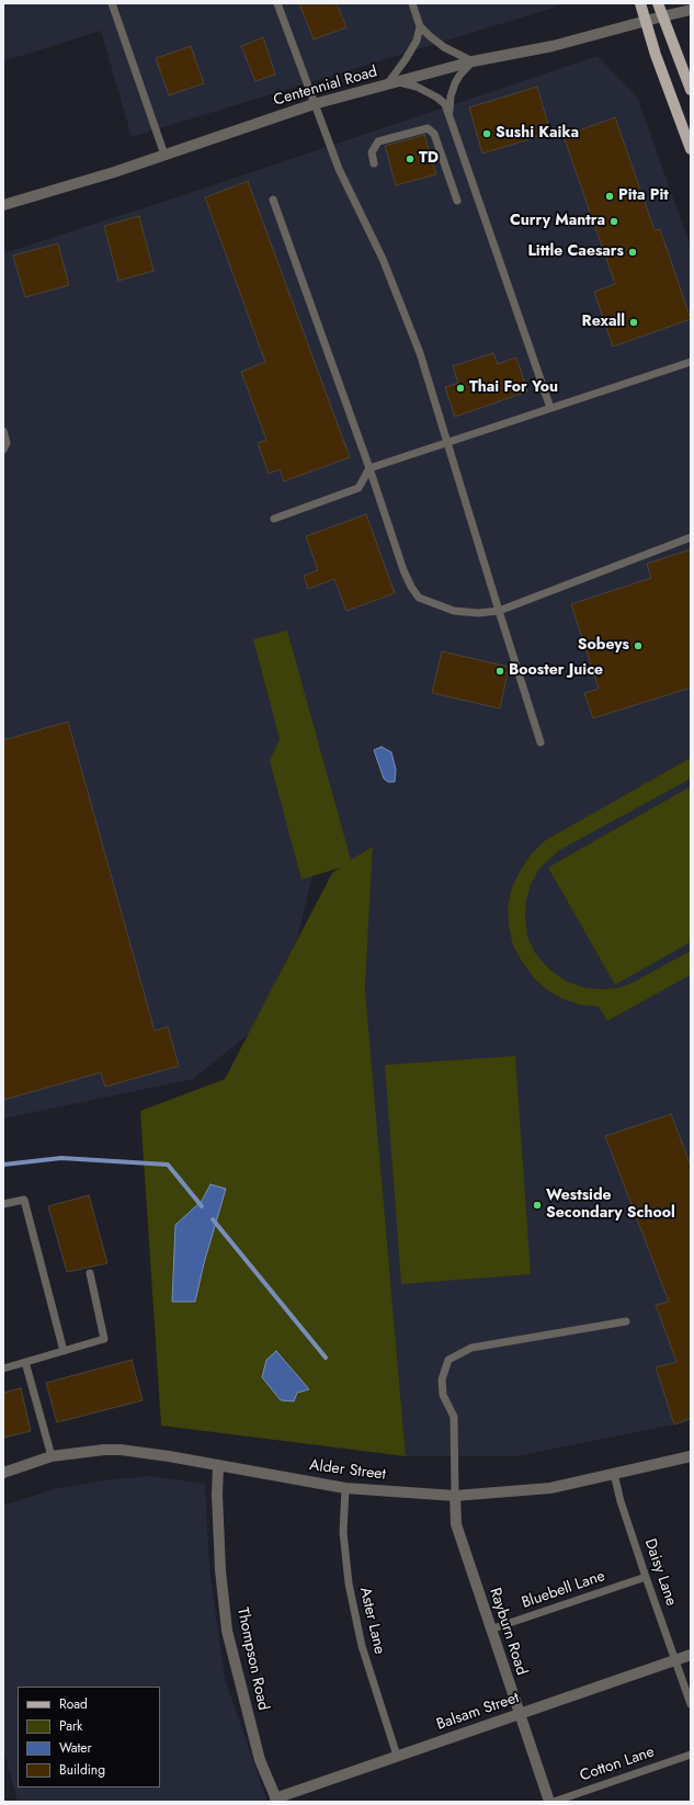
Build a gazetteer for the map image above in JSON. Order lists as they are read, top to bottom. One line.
{"streets":{"street":["Centennial Road","Alder Street","Rayburn Road","Thompson Road","Balsam Street"],"lane":["Daisy Lane","Bluebell Lane","Aster Lane","Cotton Lane"]},"crossings":[["Alder Street","Daisy Lane"],["Alder Street","Aster Lane"],["Alder Street","Rayburn Road"],["Alder Street","Thompson Road"],["Daisy Lane","Bluebell Lane"],["Daisy Lane","Balsam Street"],["Bluebell Lane","Rayburn Road"],["Aster Lane","Balsam Street"],["Rayburn Road","Balsam Street"],["Thompson Road","Balsam Street"]],"places":["Sushi Kaika","TD","Pita Pit","Curry Mantra","Little Caesars","Rexall","Thai For You","Sobeys","Booster Juice","Westside Secondary School"],"legend":["Road","Park","Water","Building"]}
